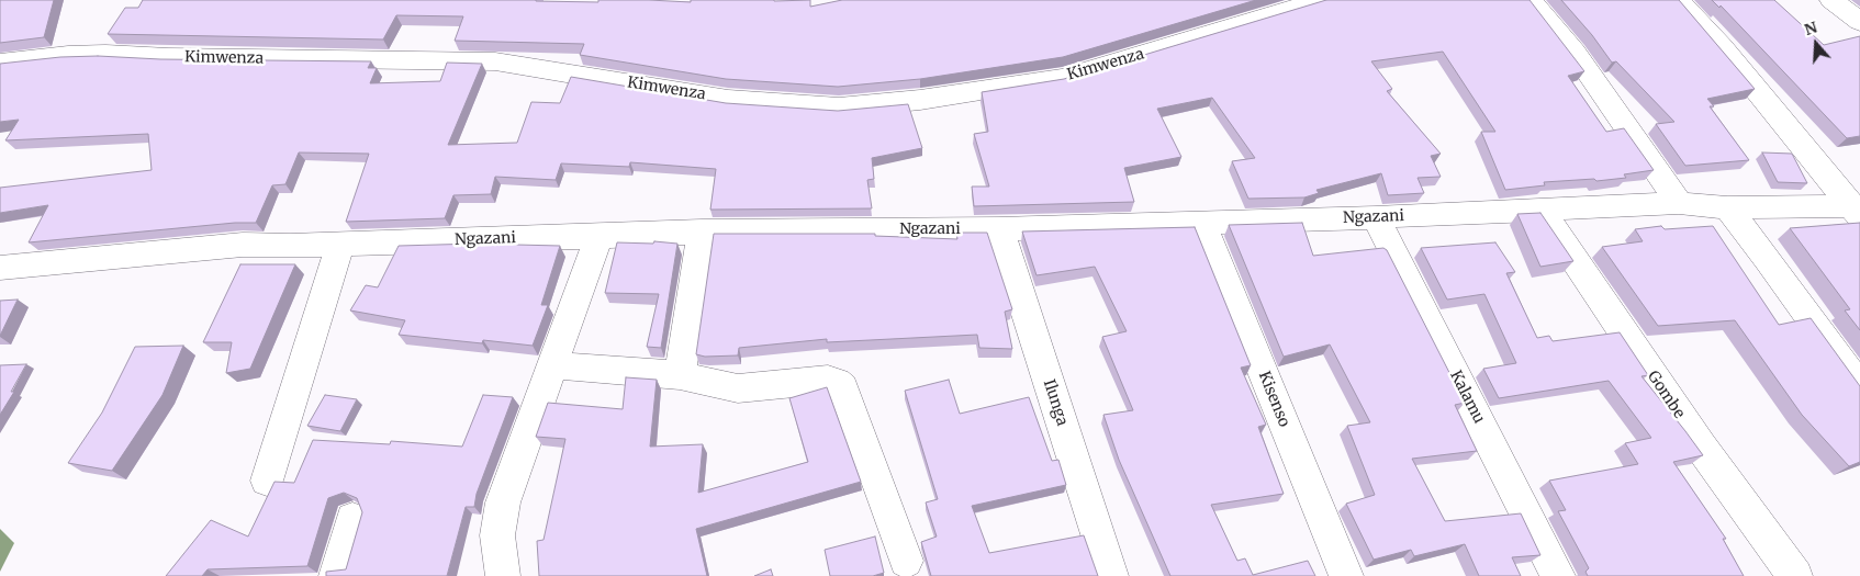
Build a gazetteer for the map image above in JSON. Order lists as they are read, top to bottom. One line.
{"streets":{"street":["Kimwenza","Ngazani","Gombe","Kalamu","Kisenso","Ilunga"]},"crossings":[["Ngazani","Gombe"],["Ngazani","Kalamu"],["Ngazani","Kisenso"],["Ngazani","Ilunga"]],"north":"top"}
